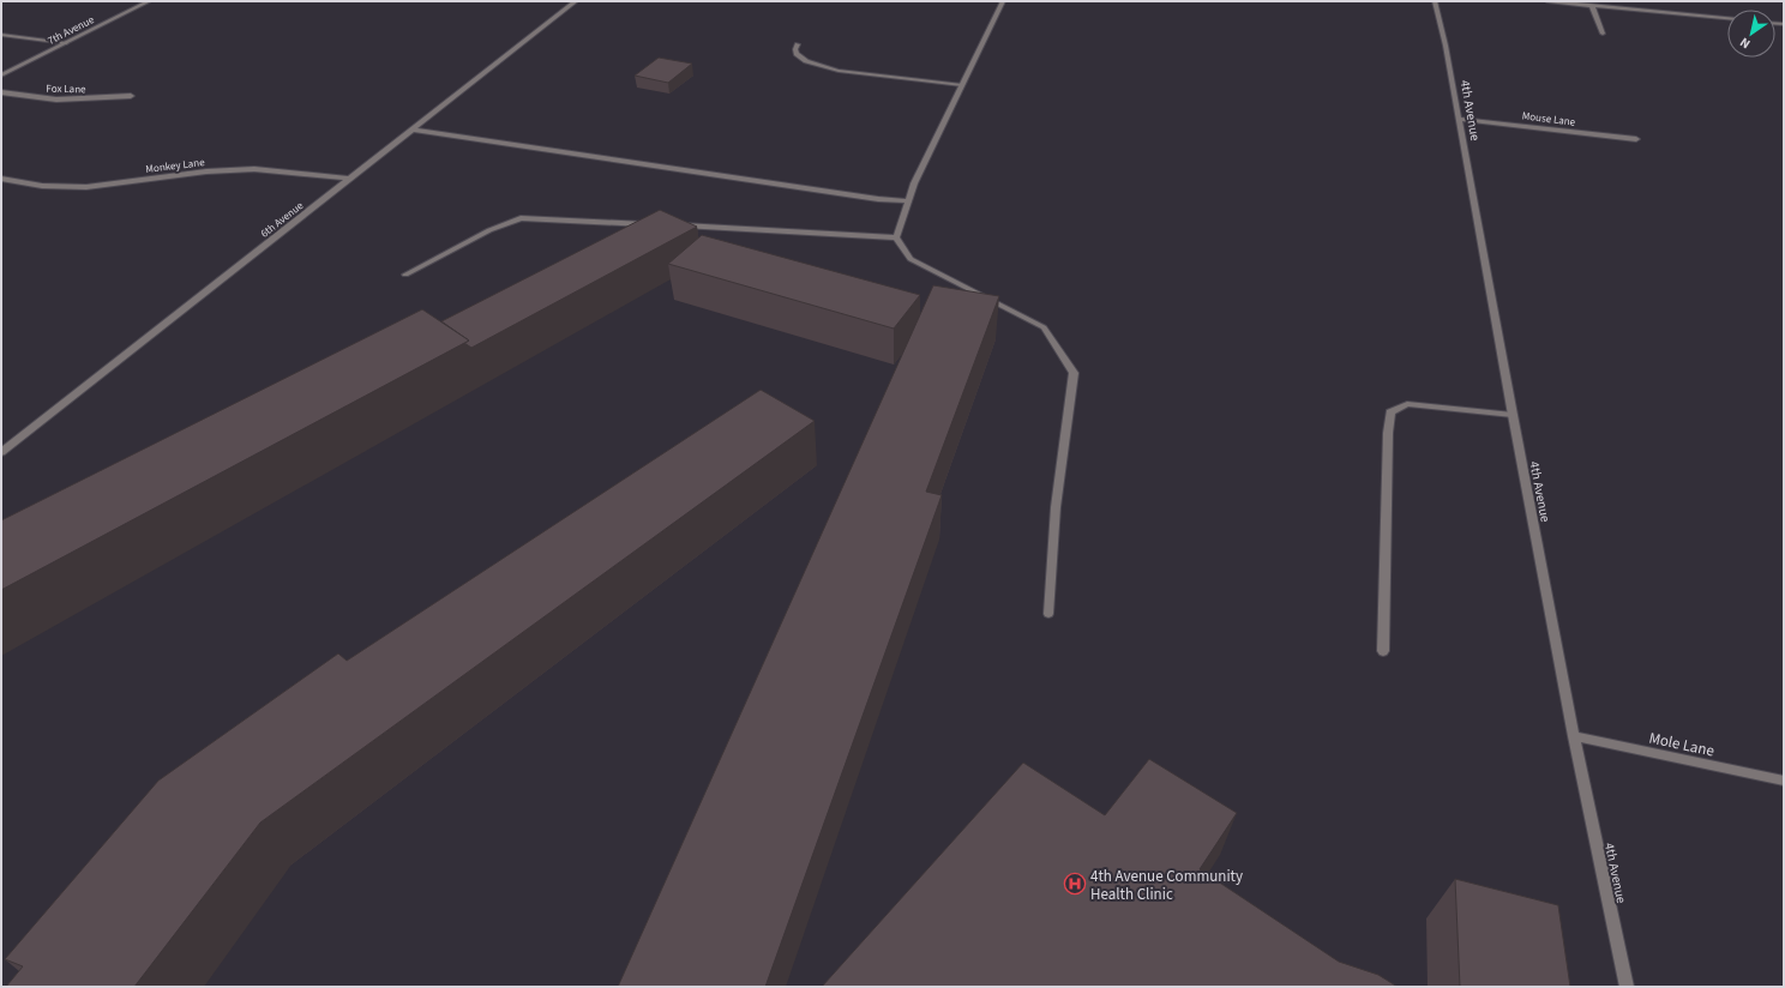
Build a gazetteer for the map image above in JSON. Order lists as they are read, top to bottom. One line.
{"streets":{"street":["7th Avenue","Fox Lane","4th Avenue","Mouse Lane","Monkey Lane","6th Avenue","Mole Lane"]},"crossings":[["4th Avenue","Mouse Lane"],["4th Avenue","Mole Lane"],["Monkey Lane","6th Avenue"]],"places":{"hospital":["4th Avenue Community Health Clinic"]},"north":"bottom left"}
